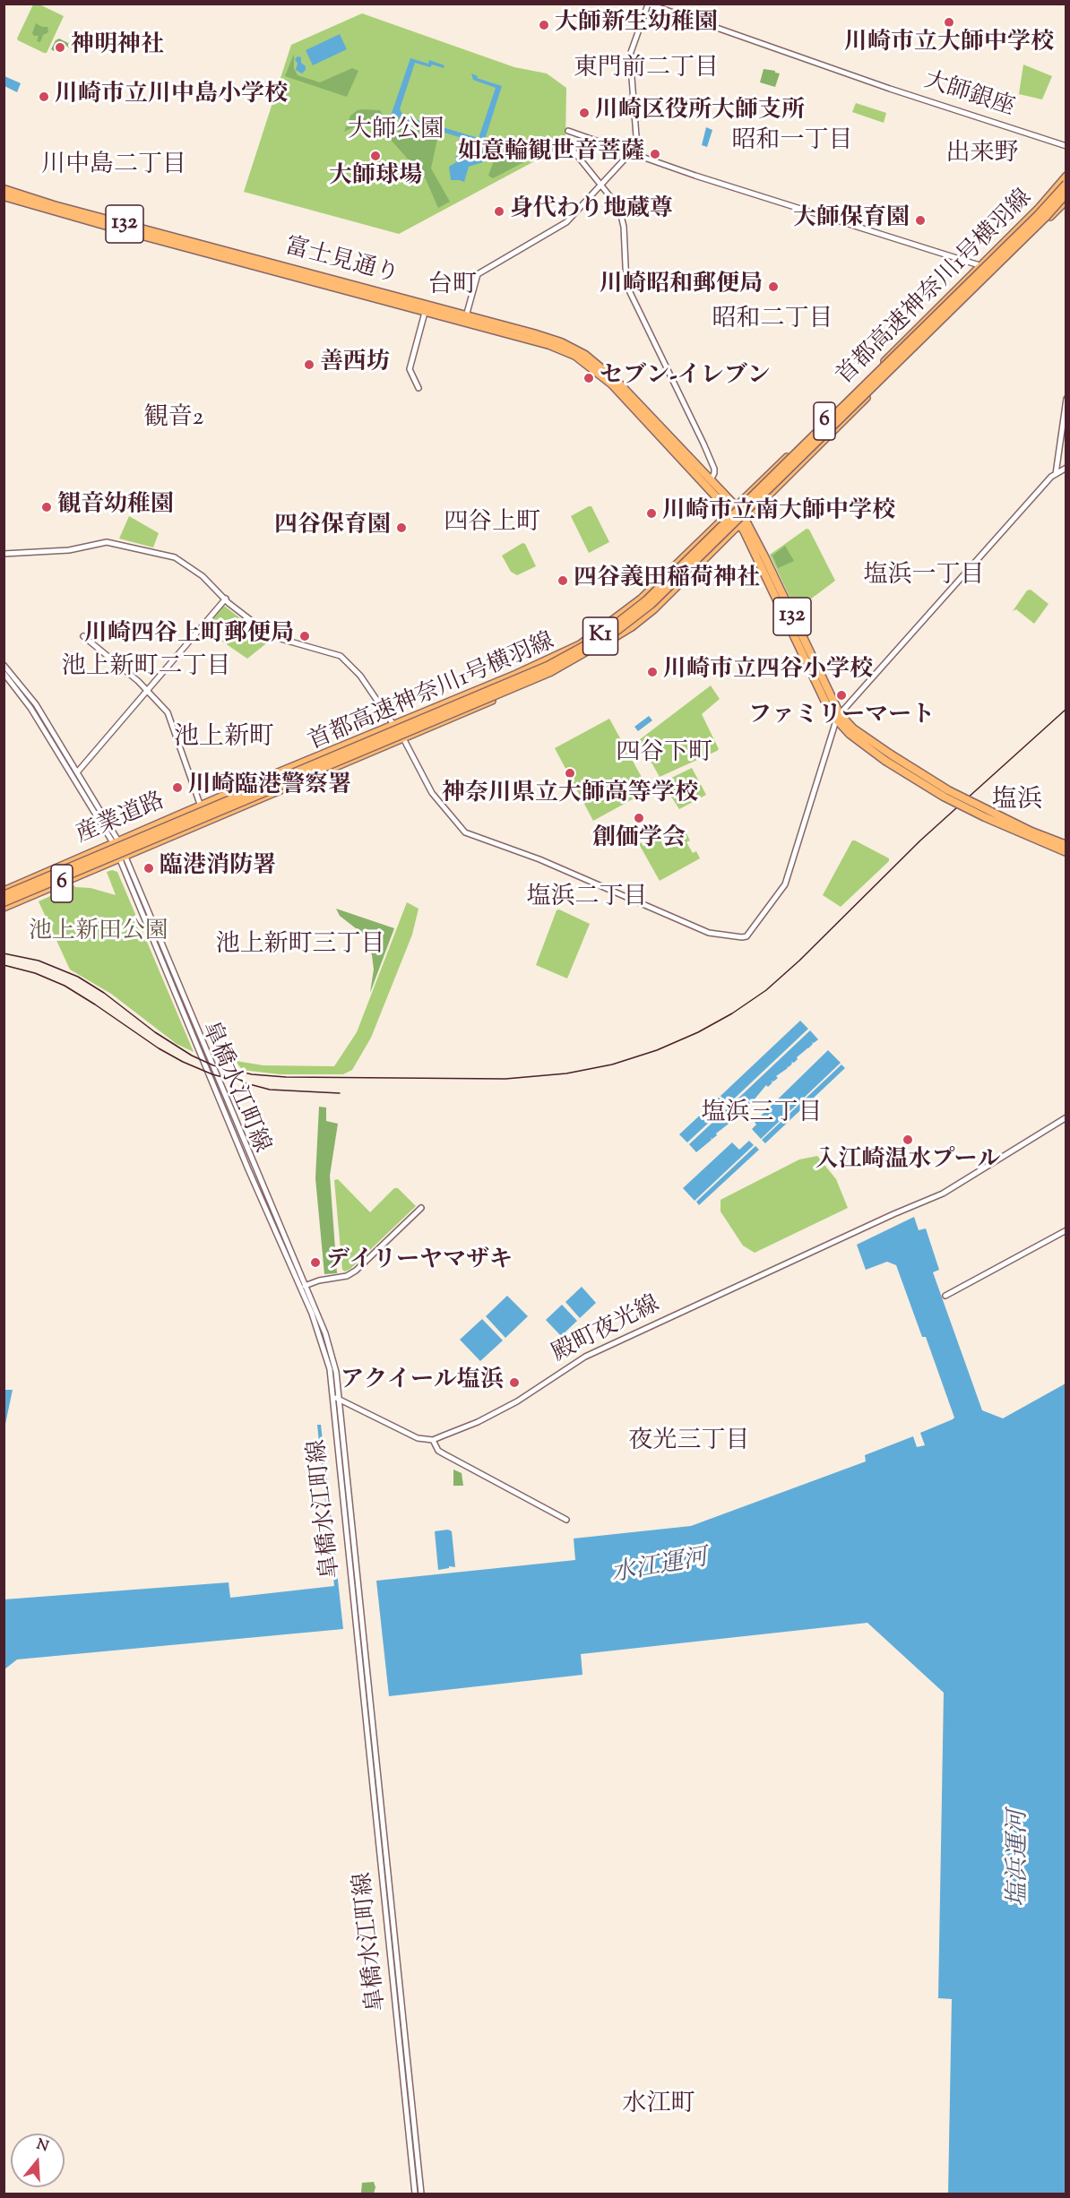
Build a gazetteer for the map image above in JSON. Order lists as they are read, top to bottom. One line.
{"streets":{"highway":["132","富士見通り","首都高速神奈川1号横羽線","K1"],"main road":["6","産業道路"],"street":["大師銀座","皐橋水江町線","殿町夜光線"]},"crossings":[["132","富士見通り"],["132","産業道路"],["富士見通り","産業道路"],["産業道路","皐橋水江町線"]],"districts":["東門前二丁目","大師公園","昭和一丁目","出来野","川中島二丁目","台町","昭和二丁目","観音2","四谷上町","塩浜一丁目","池上新町二丁目","池上新町","四谷下町","塩浜","塩浜二丁目","池上新町三丁目","塩浜三丁目","夜光三丁目","水江町"],"water":["水江運河","塩浜運河"],"parks":["池上新田公園"],"places":["川崎市立大師中学校","大師新生幼稚園","神明神社","川崎市立川中島小学校","川崎区役所大師支所","如意輪観世音菩薩","大師球場","身代わり地蔵尊","大師保育園","川崎昭和郵便局","善西坊","セブン-イレブン","観音幼稚園","川崎市立南大師中学校","四谷保育園","四谷義田稲荷神社","川崎四谷上町郵便局","川崎市立四谷小学校","ファミリーマート","神奈川県立大師高等学校","川崎臨港警察署","創価学会","臨港消防署","入江崎温水プール","デイリーヤマザキ","アクイール塩浜"],"north":"top"}
